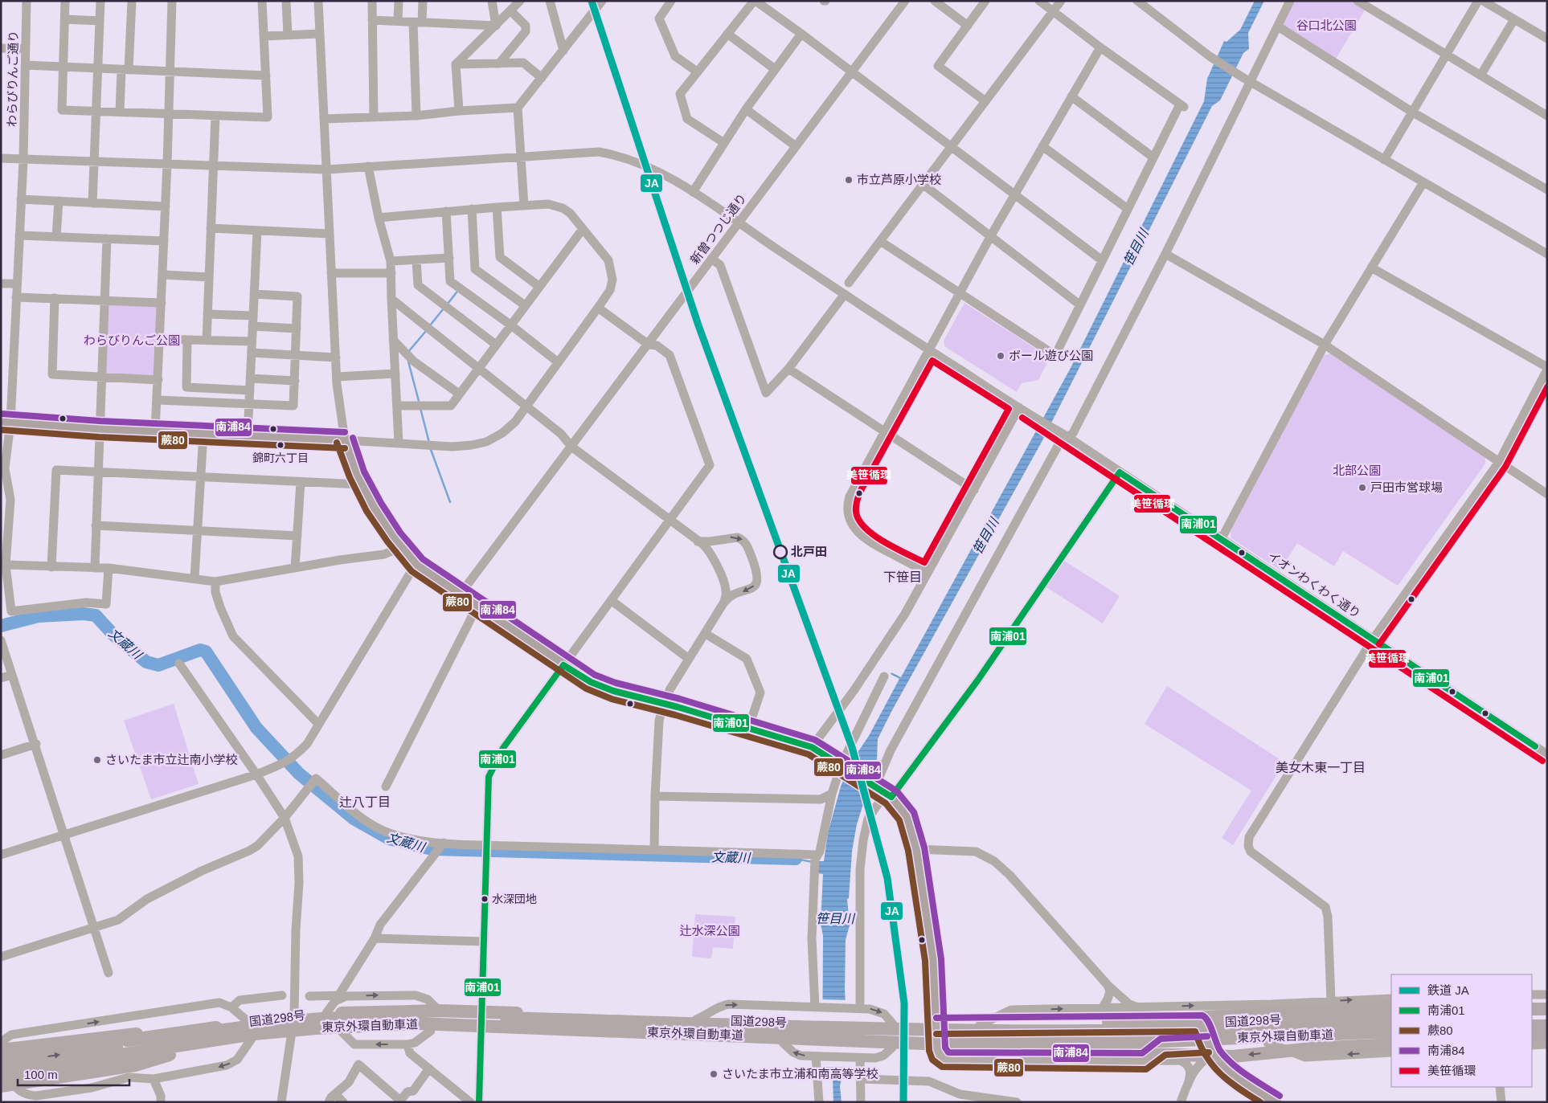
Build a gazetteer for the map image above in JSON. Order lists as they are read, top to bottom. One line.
{"streets":{"highway":["国道298号","東京外環自動車道"],"street":["わらびりんご通り","新曽つつじ通り","イオンわくわく通り"]},"crossings":[["わらびりんご通り","イオンわくわく通り"],["新曽つつじ通り","イオンわくわく通り"]],"districts":["下笹目","美女木東一丁目","辻八丁目"],"water":["笹目川","文蔵川"],"parks":["谷口北公園","わらびりんご公園","北部公園","辻水深公園"],"places":["市立芦原小学校","ボール遊び公園","錦町六丁目","戸田市営球場","北戸田","さいたま市立辻南小学校","水深団地","さいたま市立浦和南高等学校"],"lines":["rail line JA","transit line 美笹循環","transit line 南浦84","transit line 蕨80","transit line 南浦01"],"legend":["鉄道 JA","南浦01","蕨80","南浦84","美笹循環"],"scale_bar":"100 m"}
